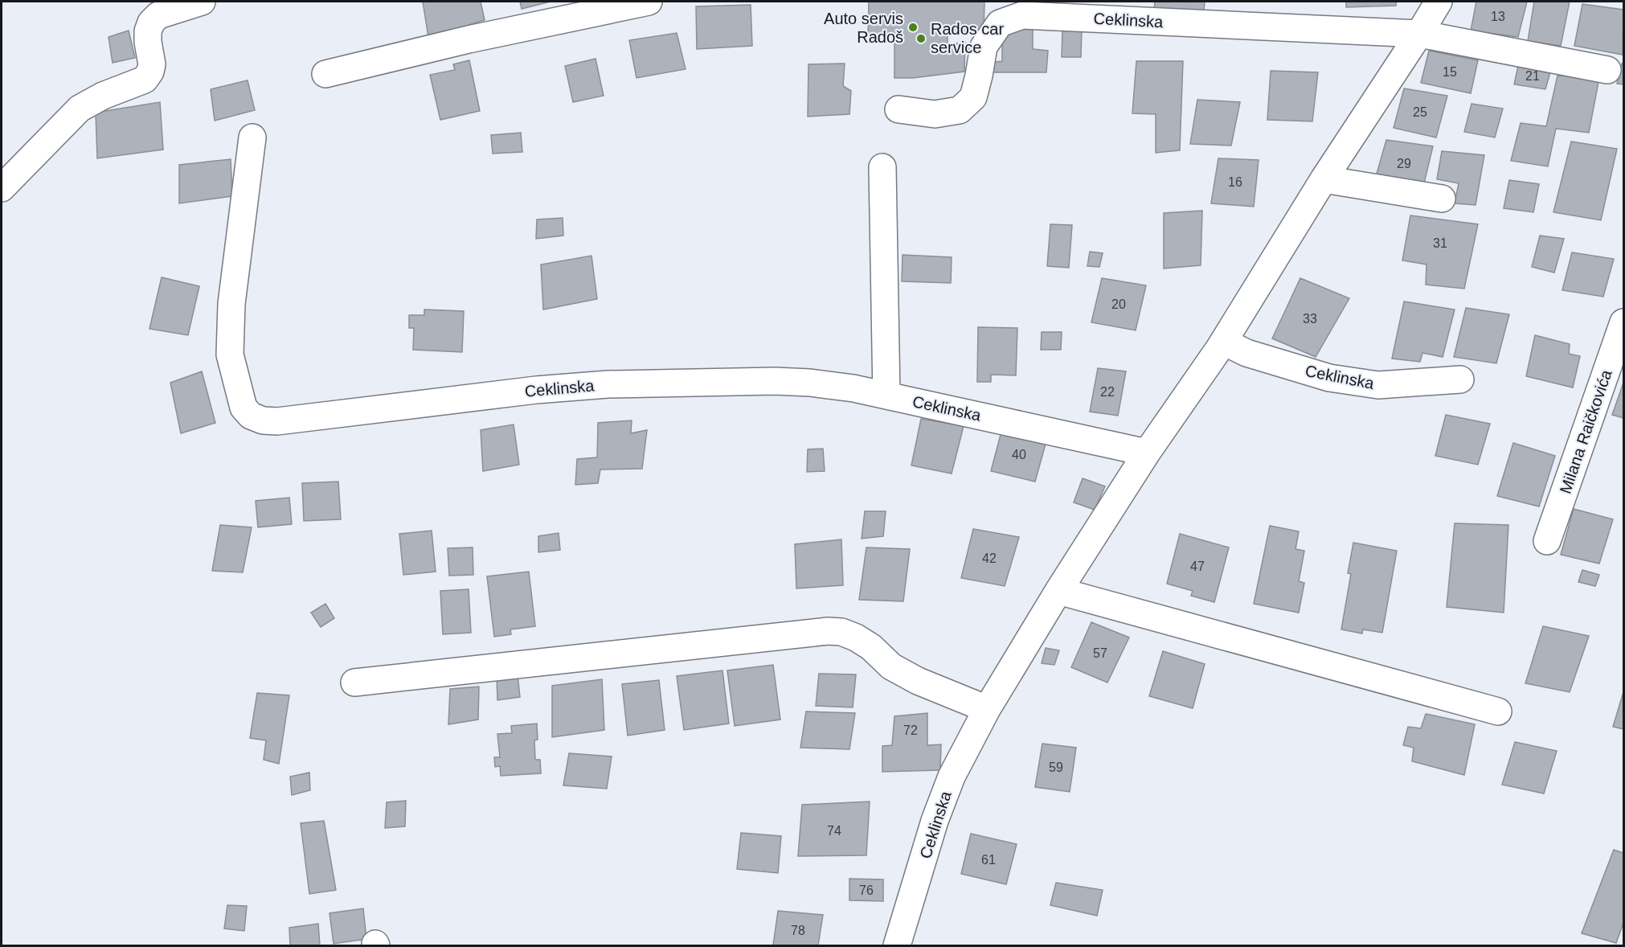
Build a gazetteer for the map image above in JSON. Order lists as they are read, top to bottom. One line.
{"streets":{"street":["Ceklinska","Milana Raičkovića"]},"places":["Auto servis Radoš","Rados car service"],"house_numbers":["13","15","21","25","29","16","31","20","33","22","40","42","47","57","72","59","74","61","76","78"]}
